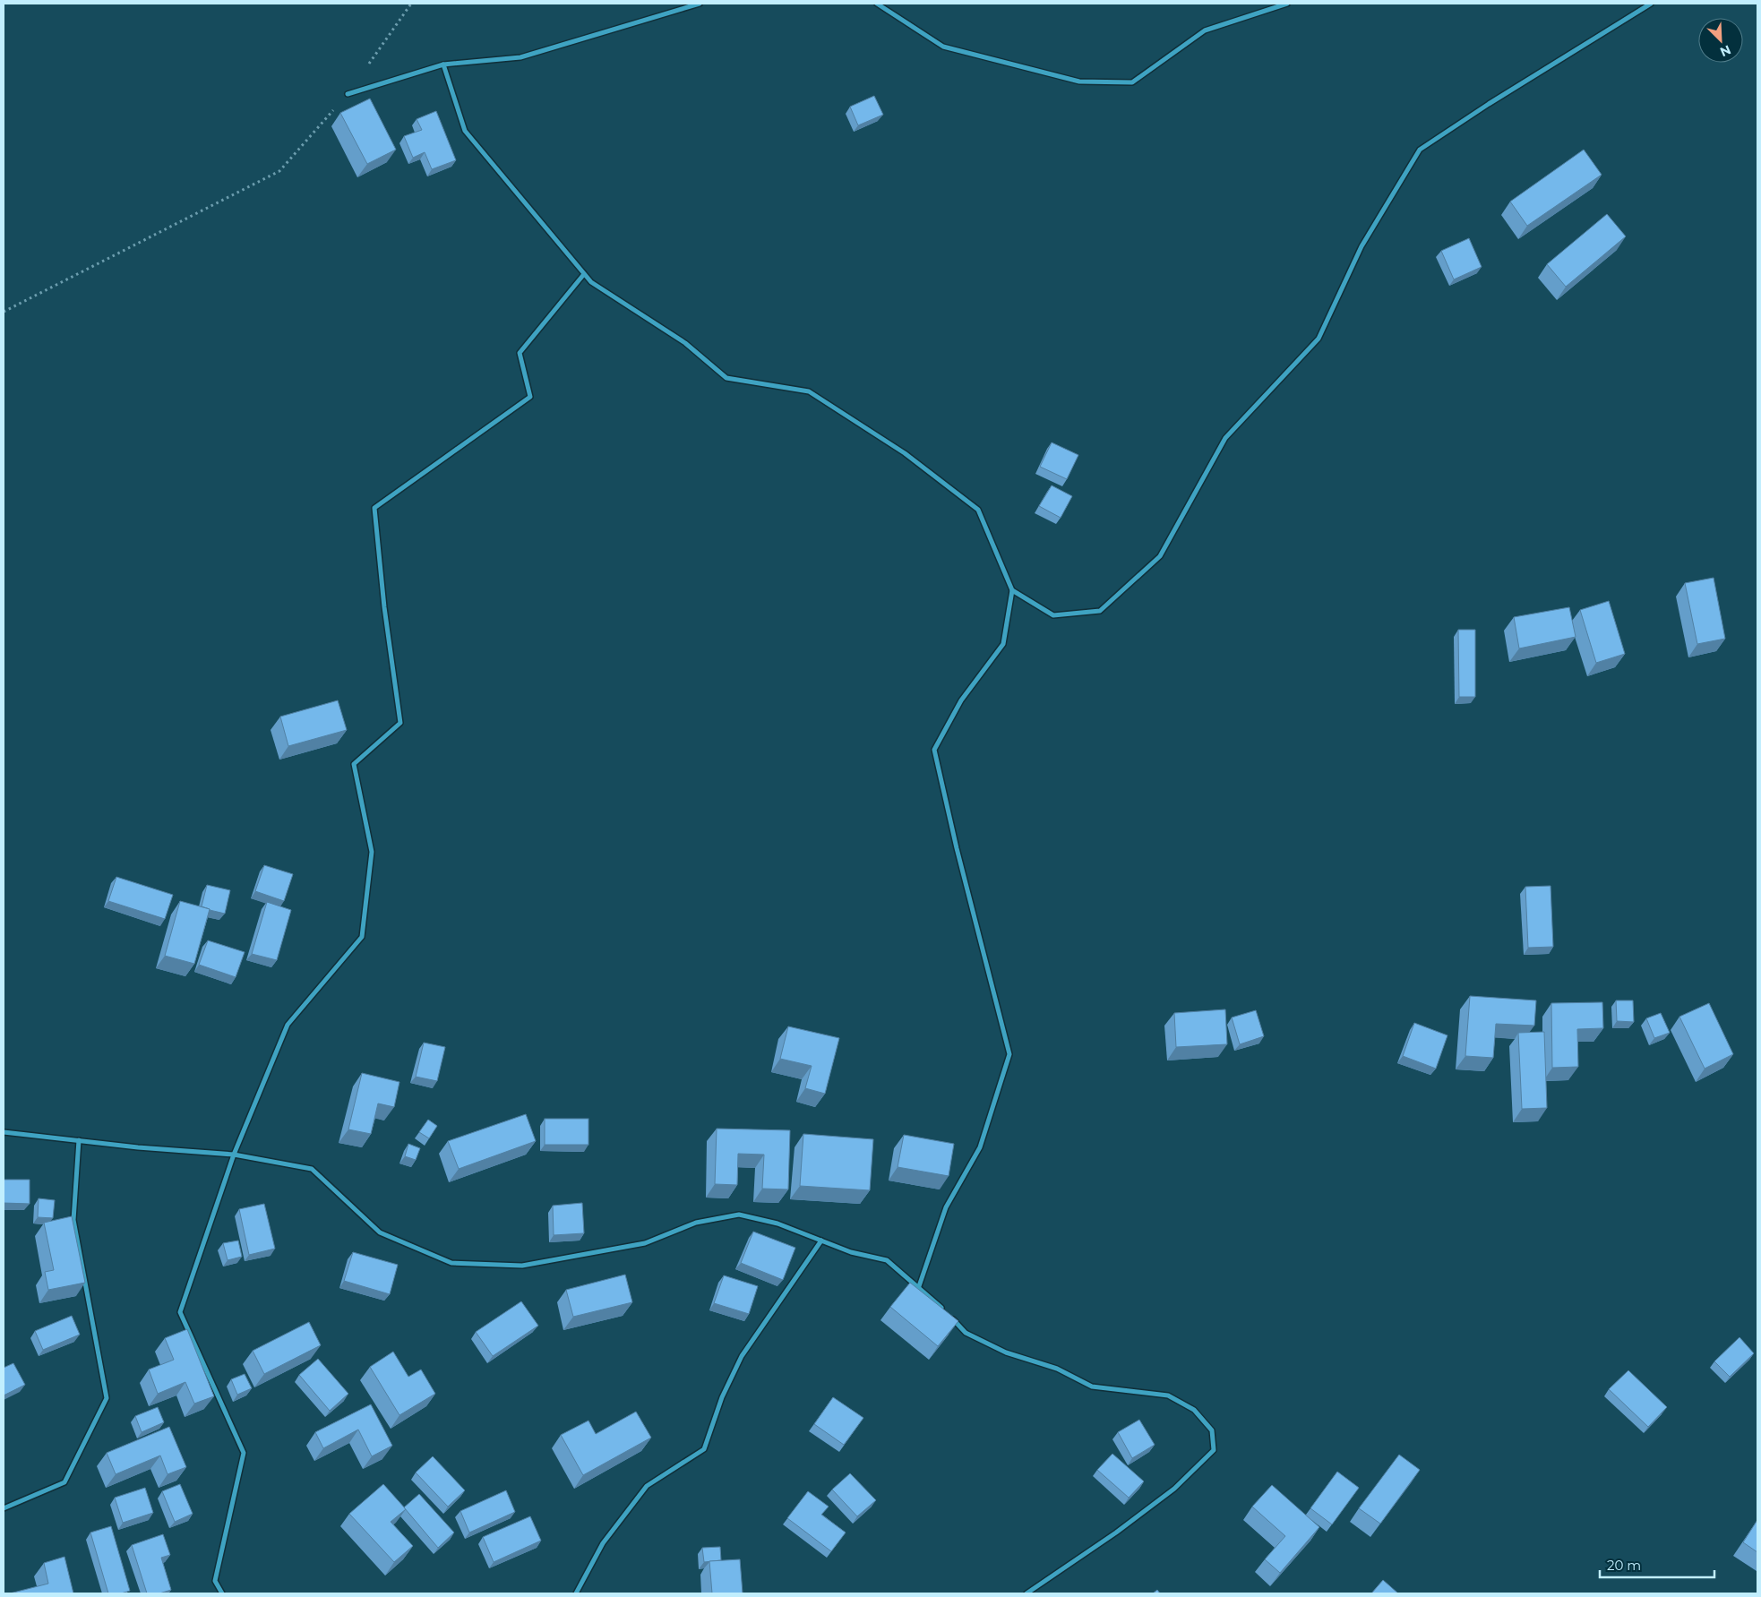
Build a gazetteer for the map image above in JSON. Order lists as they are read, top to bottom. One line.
{"scale_bar":"20 m","north":"bottom right"}
